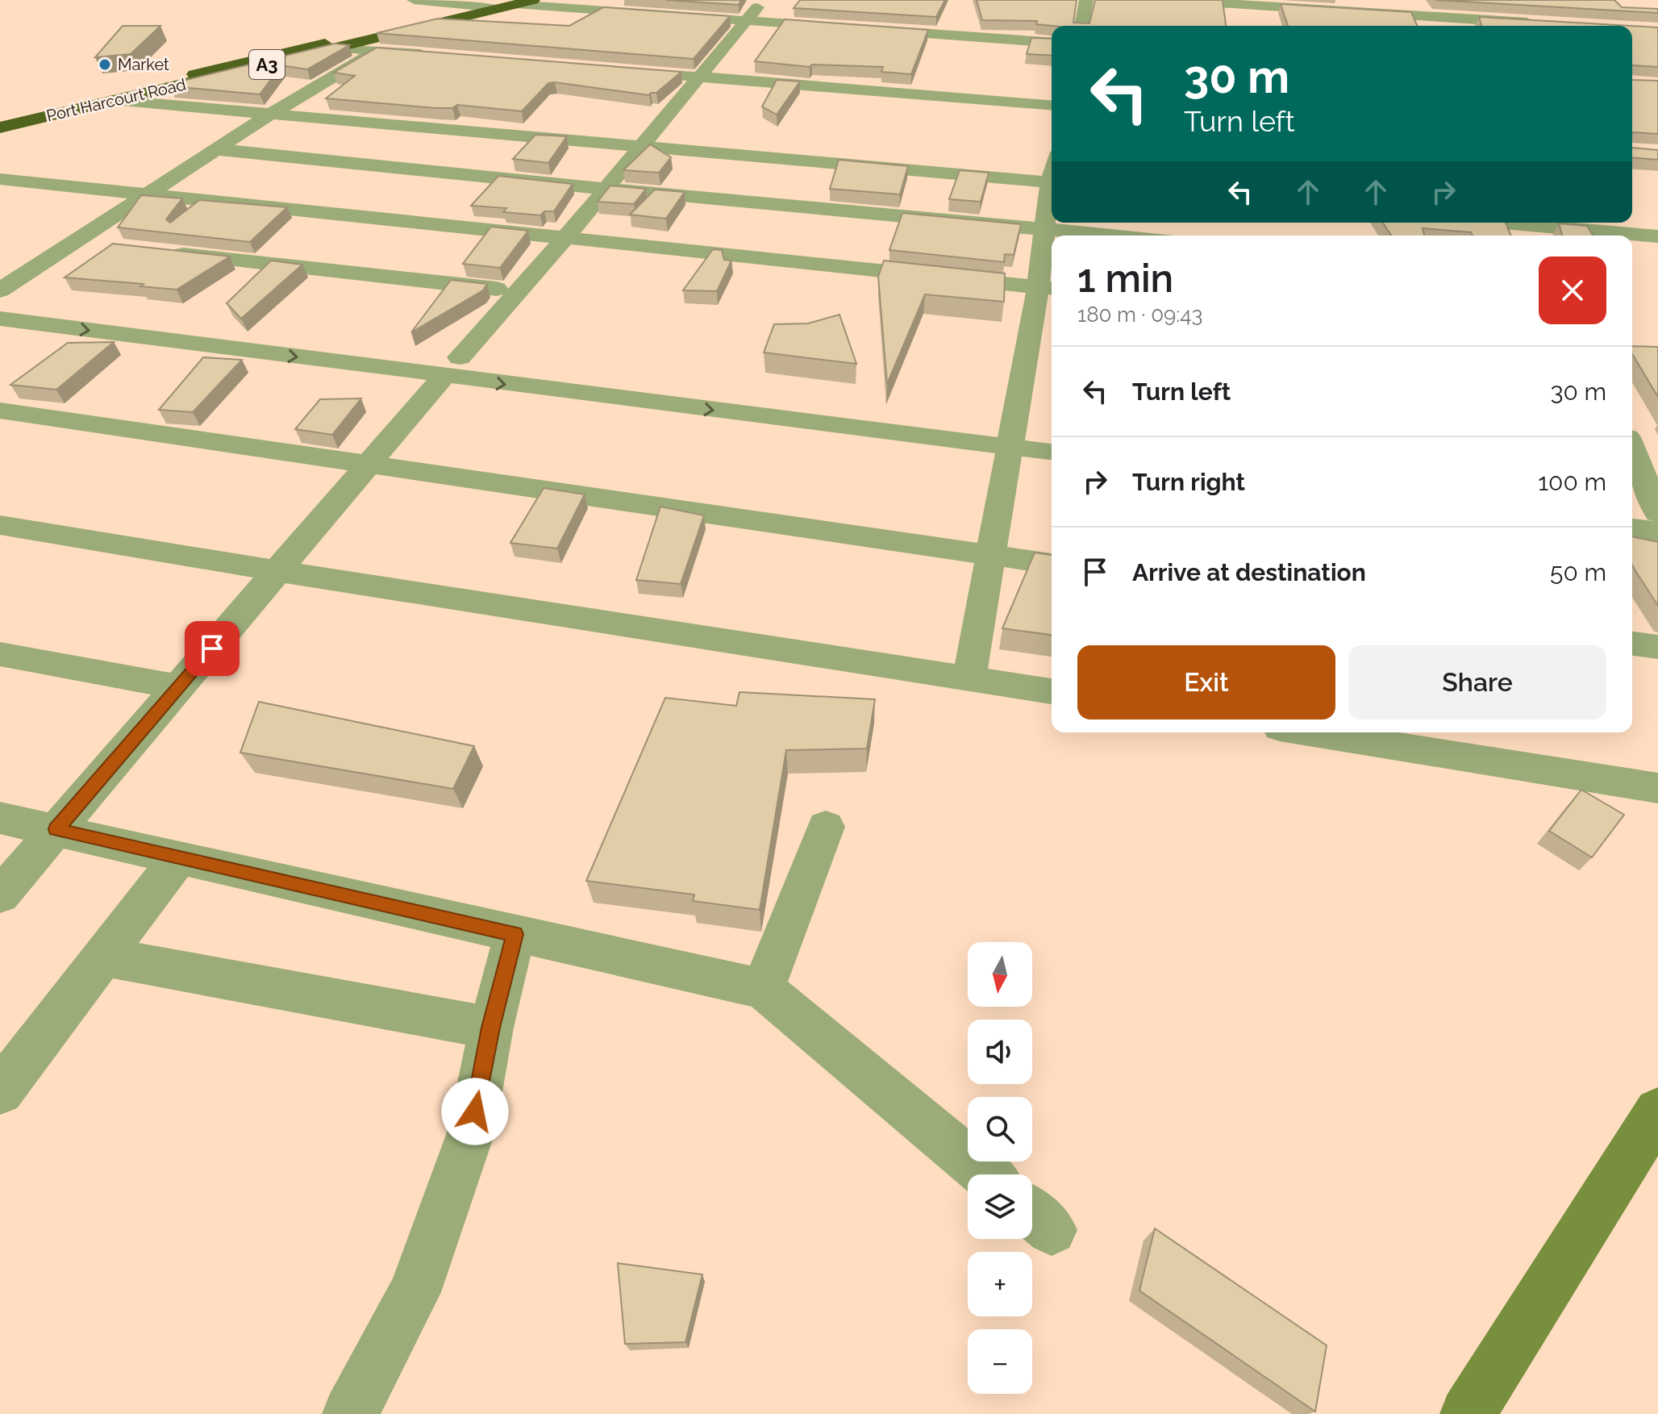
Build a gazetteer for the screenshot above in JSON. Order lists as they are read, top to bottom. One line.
{"streets":{"highway":["A3","Port Harcourt Road"]},"places":["Market"],"north":"bottom","page":{"turn":["30 m","Turn left"],"heading":["1 min","180 m · 09:43"],"list":[{"name":"Turn left","value":"30 m"},{"name":"Turn right","value":"100 m"},{"name":"Arrive at destination","value":"50 m"}],"buttons":["Exit","Share"],"map_buttons":["+","−"]}}
